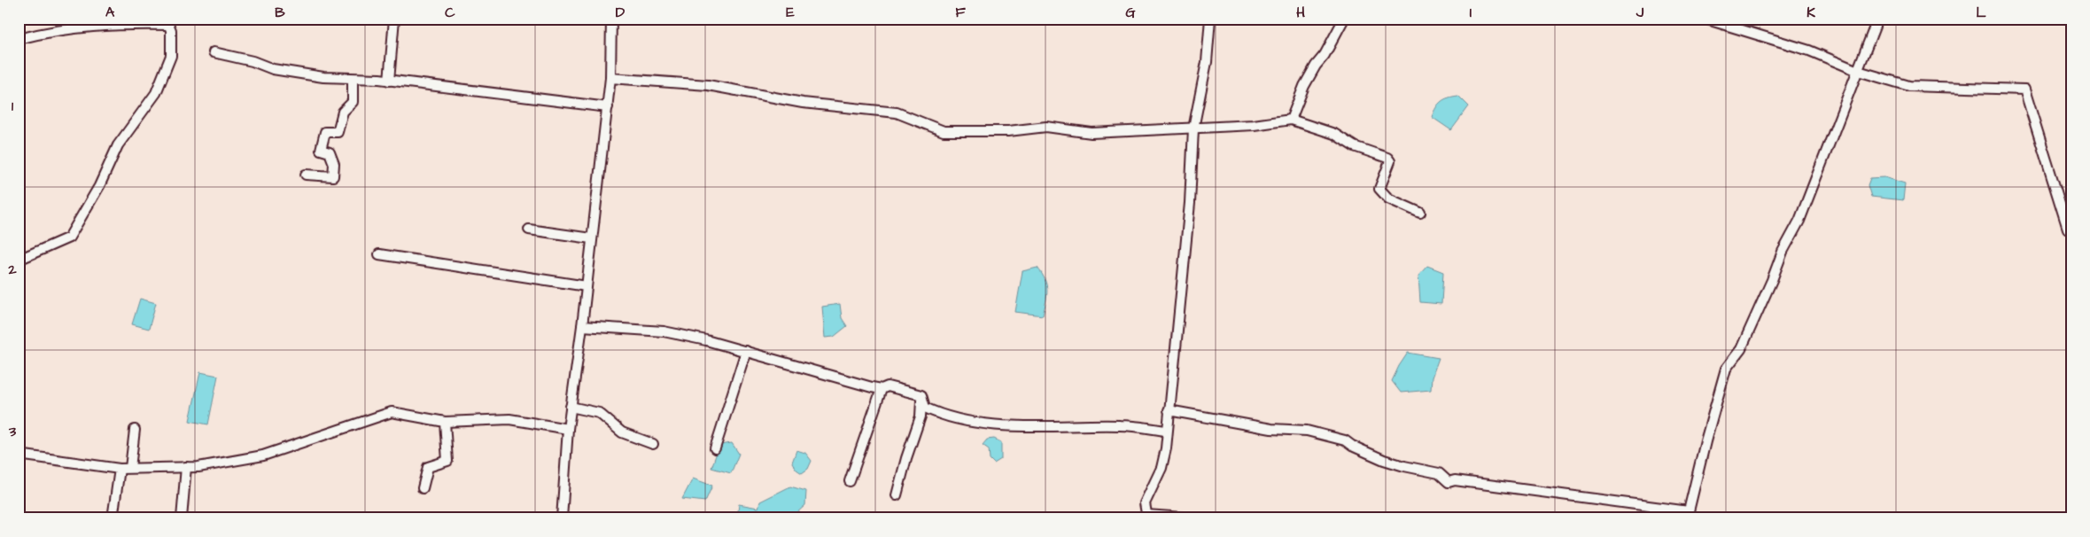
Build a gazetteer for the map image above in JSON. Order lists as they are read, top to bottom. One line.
{"grid":{"columns":["A","B","C","D","E","F","G","H","I","J","K","L"],"rows":["1","2","3"]}}
